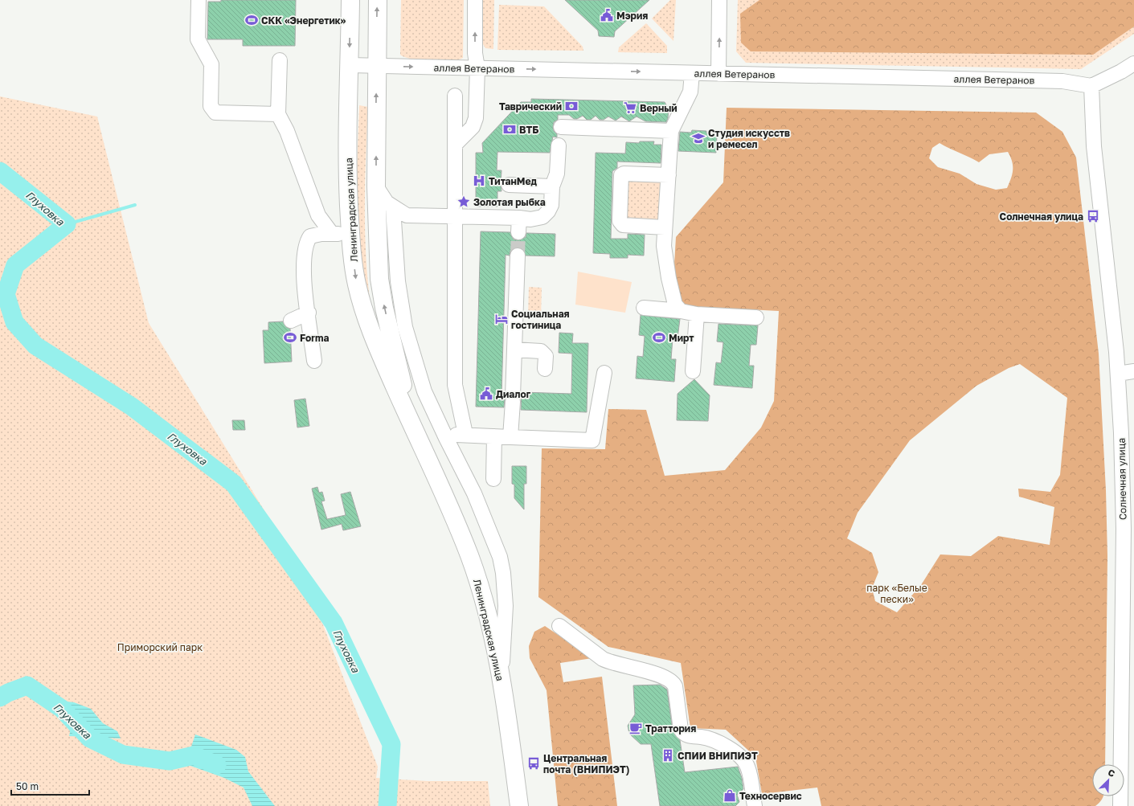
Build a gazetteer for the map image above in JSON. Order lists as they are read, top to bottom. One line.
{"streets":{"main road":["Ленинградская улица"],"street":["аллея Ветеранов","Солнечная улица"]},"crossings":[["аллея Ветеранов","Ленинградская улица"],["аллея Ветеранов","Солнечная улица"]],"water":["Глуховка"],"parks":["парк «Белые пески»","Приморский парк"],"places":{"public building":["Мэрия","Диалог"],"sports":["СКК «Энергетик»","Forma","Мирт"],"bank":["Таврический","ВТБ"],"supermarket":["Верный"],"school or university":["Студия искусств и ремесел"],"hospital":["ТитанМед"],"place":["Золотая рыбка"],"bus stop":["Солнечная улица","Центральная почта (ВНИПИЭТ)"],"hotel":["Социальная гостиница"],"cafe":["Траттория"],"building":["СПИИ ВНИПИЭТ"],"shop":["Техносервис"]},"scale_bar":"50 m","north":"top right"}
